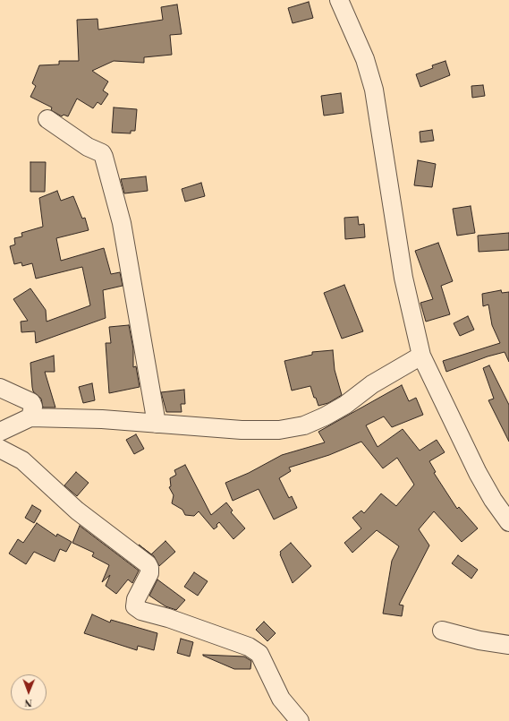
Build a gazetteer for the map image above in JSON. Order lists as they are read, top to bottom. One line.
{"north":"bottom"}
